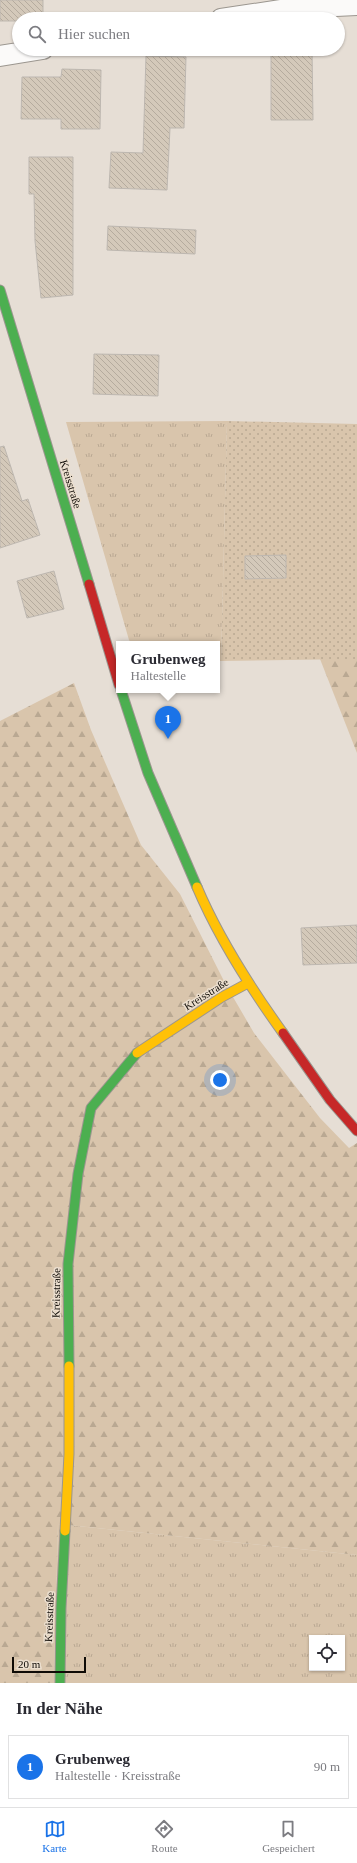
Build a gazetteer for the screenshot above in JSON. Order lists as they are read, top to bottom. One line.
{"streets":{"street":["Kreisstraße"]},"scale_bar":"20 m","page":{"search":"Hier suchen","popup":["Grubenweg","Haltestelle"],"pins":"1","scale":"20 m","heading":"In der Nähe","list":[{"mark":"1","name":"Grubenweg","note":"Haltestelle · Kreisstraße","value":"90 m"}],"nav":["Karte","Route","Gespeichert"]}}
